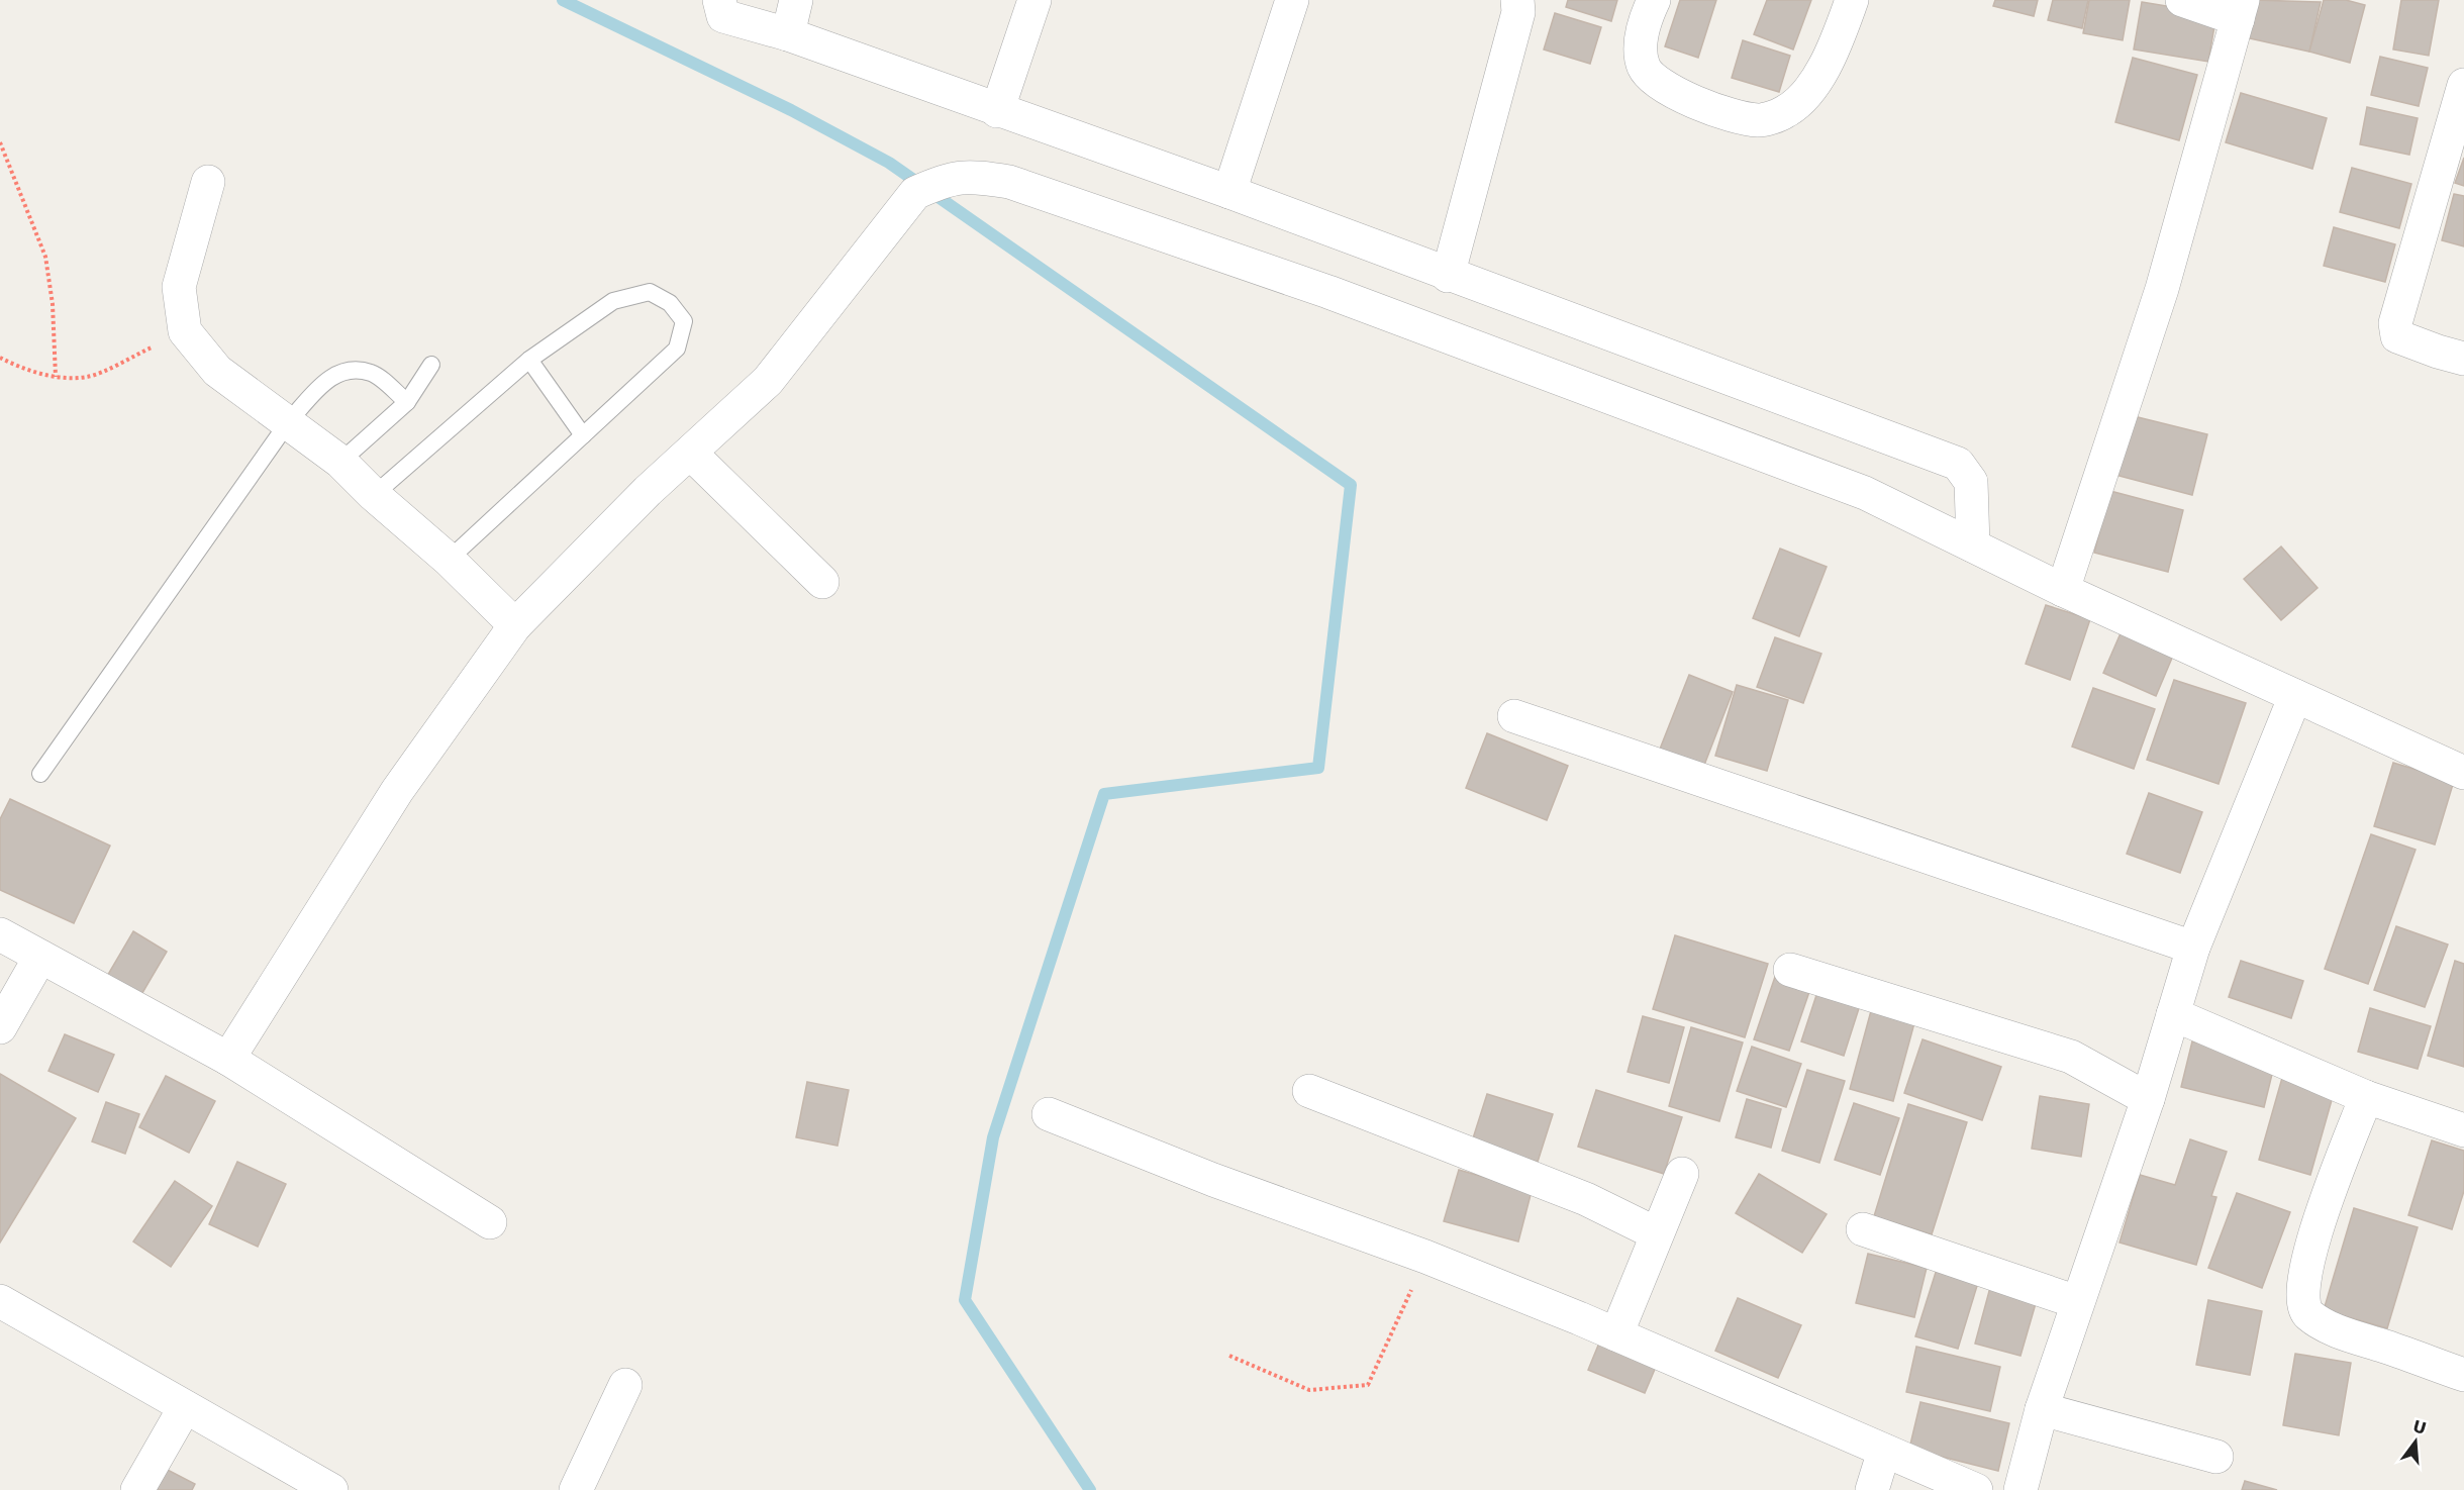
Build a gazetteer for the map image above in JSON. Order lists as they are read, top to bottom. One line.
{"north":"top"}
